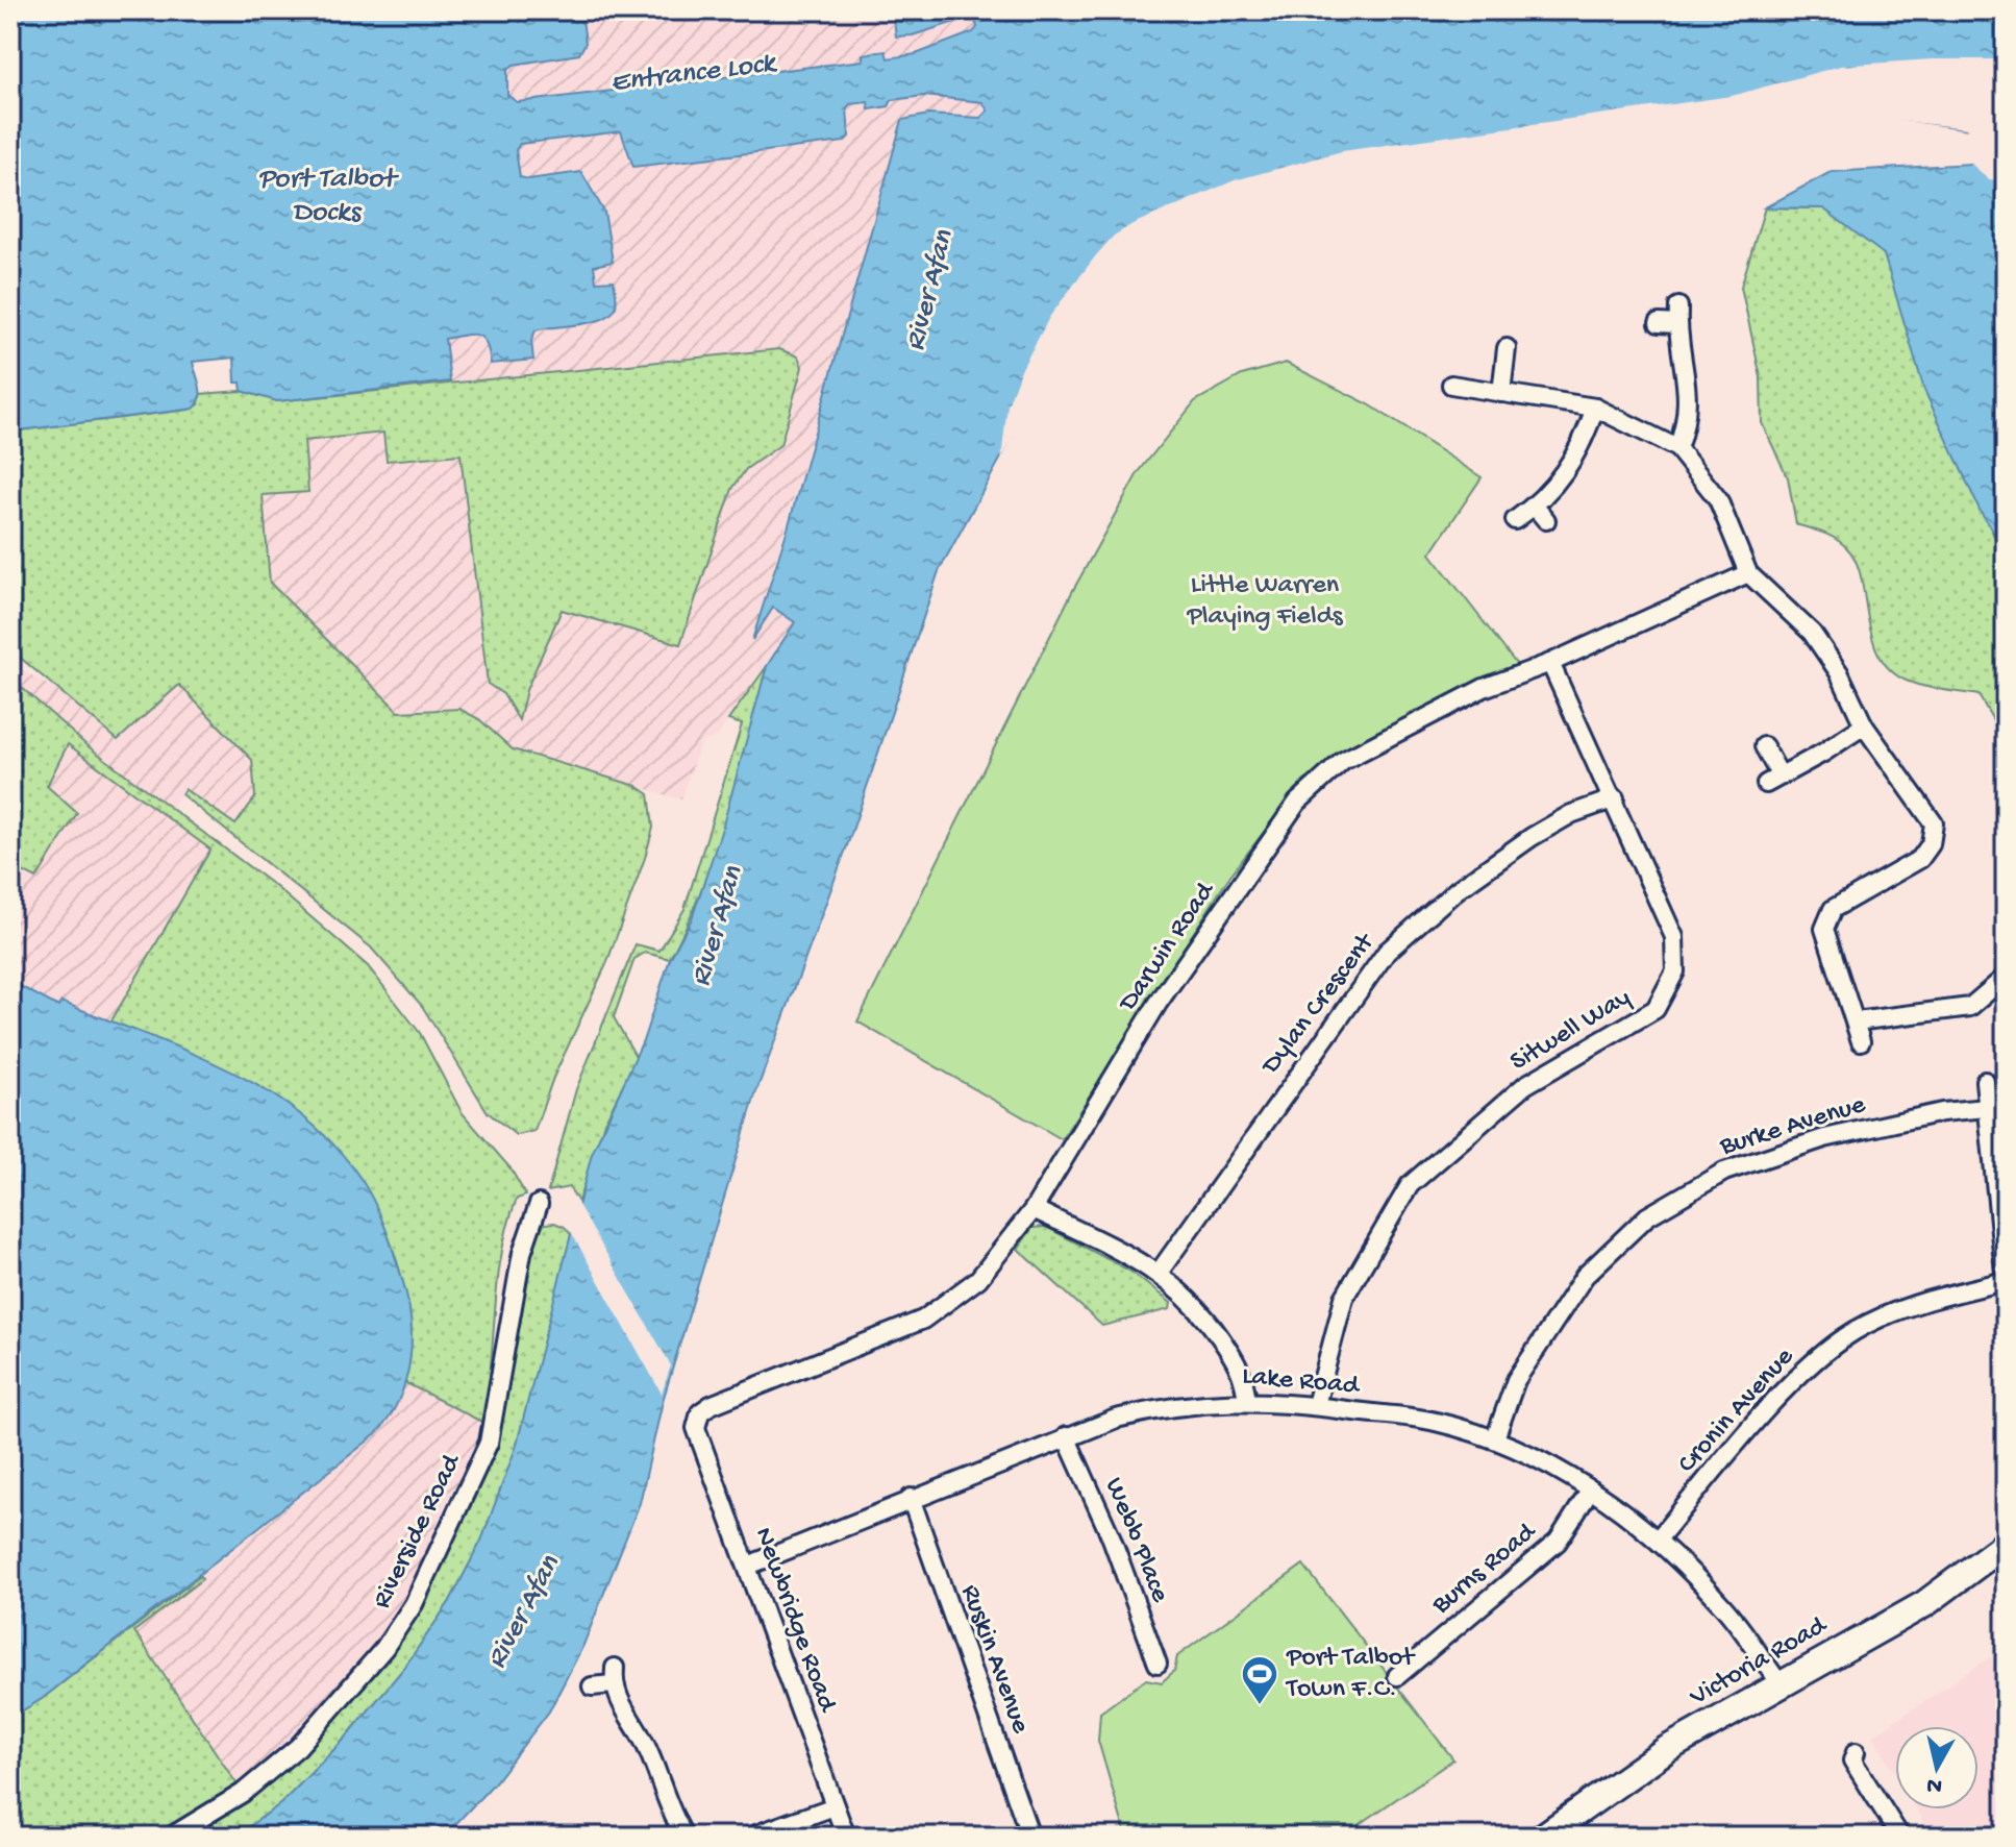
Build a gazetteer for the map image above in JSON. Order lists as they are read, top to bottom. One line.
{"streets":{"street":["Darwin Road","Dylan Crescent","Sitwell Way","Burke Avenue","Lake Road","Cronin Avenue","Riverside Road","Webb Place","Burns Road","Newbridge Road","Ruskin Avenue","Victoria Road"]},"crossings":[["Darwin Road","Sitwell Way"],["Darwin Road","Newbridge Road"],["Dylan Crescent","Sitwell Way"],["Sitwell Way","Lake Road"],["Burke Avenue","Lake Road"],["Lake Road","Cronin Avenue"],["Lake Road","Webb Place"],["Lake Road","Burns Road"],["Lake Road","Newbridge Road"],["Lake Road","Ruskin Avenue"],["Lake Road","Victoria Road"]],"water":["Entrance Lock","Port Talbot Docks","River Afan"],"parks":["Little Warren Playing Fields"],"places":{"sports":["Port Talbot Town F.C."]},"north":"bottom"}
